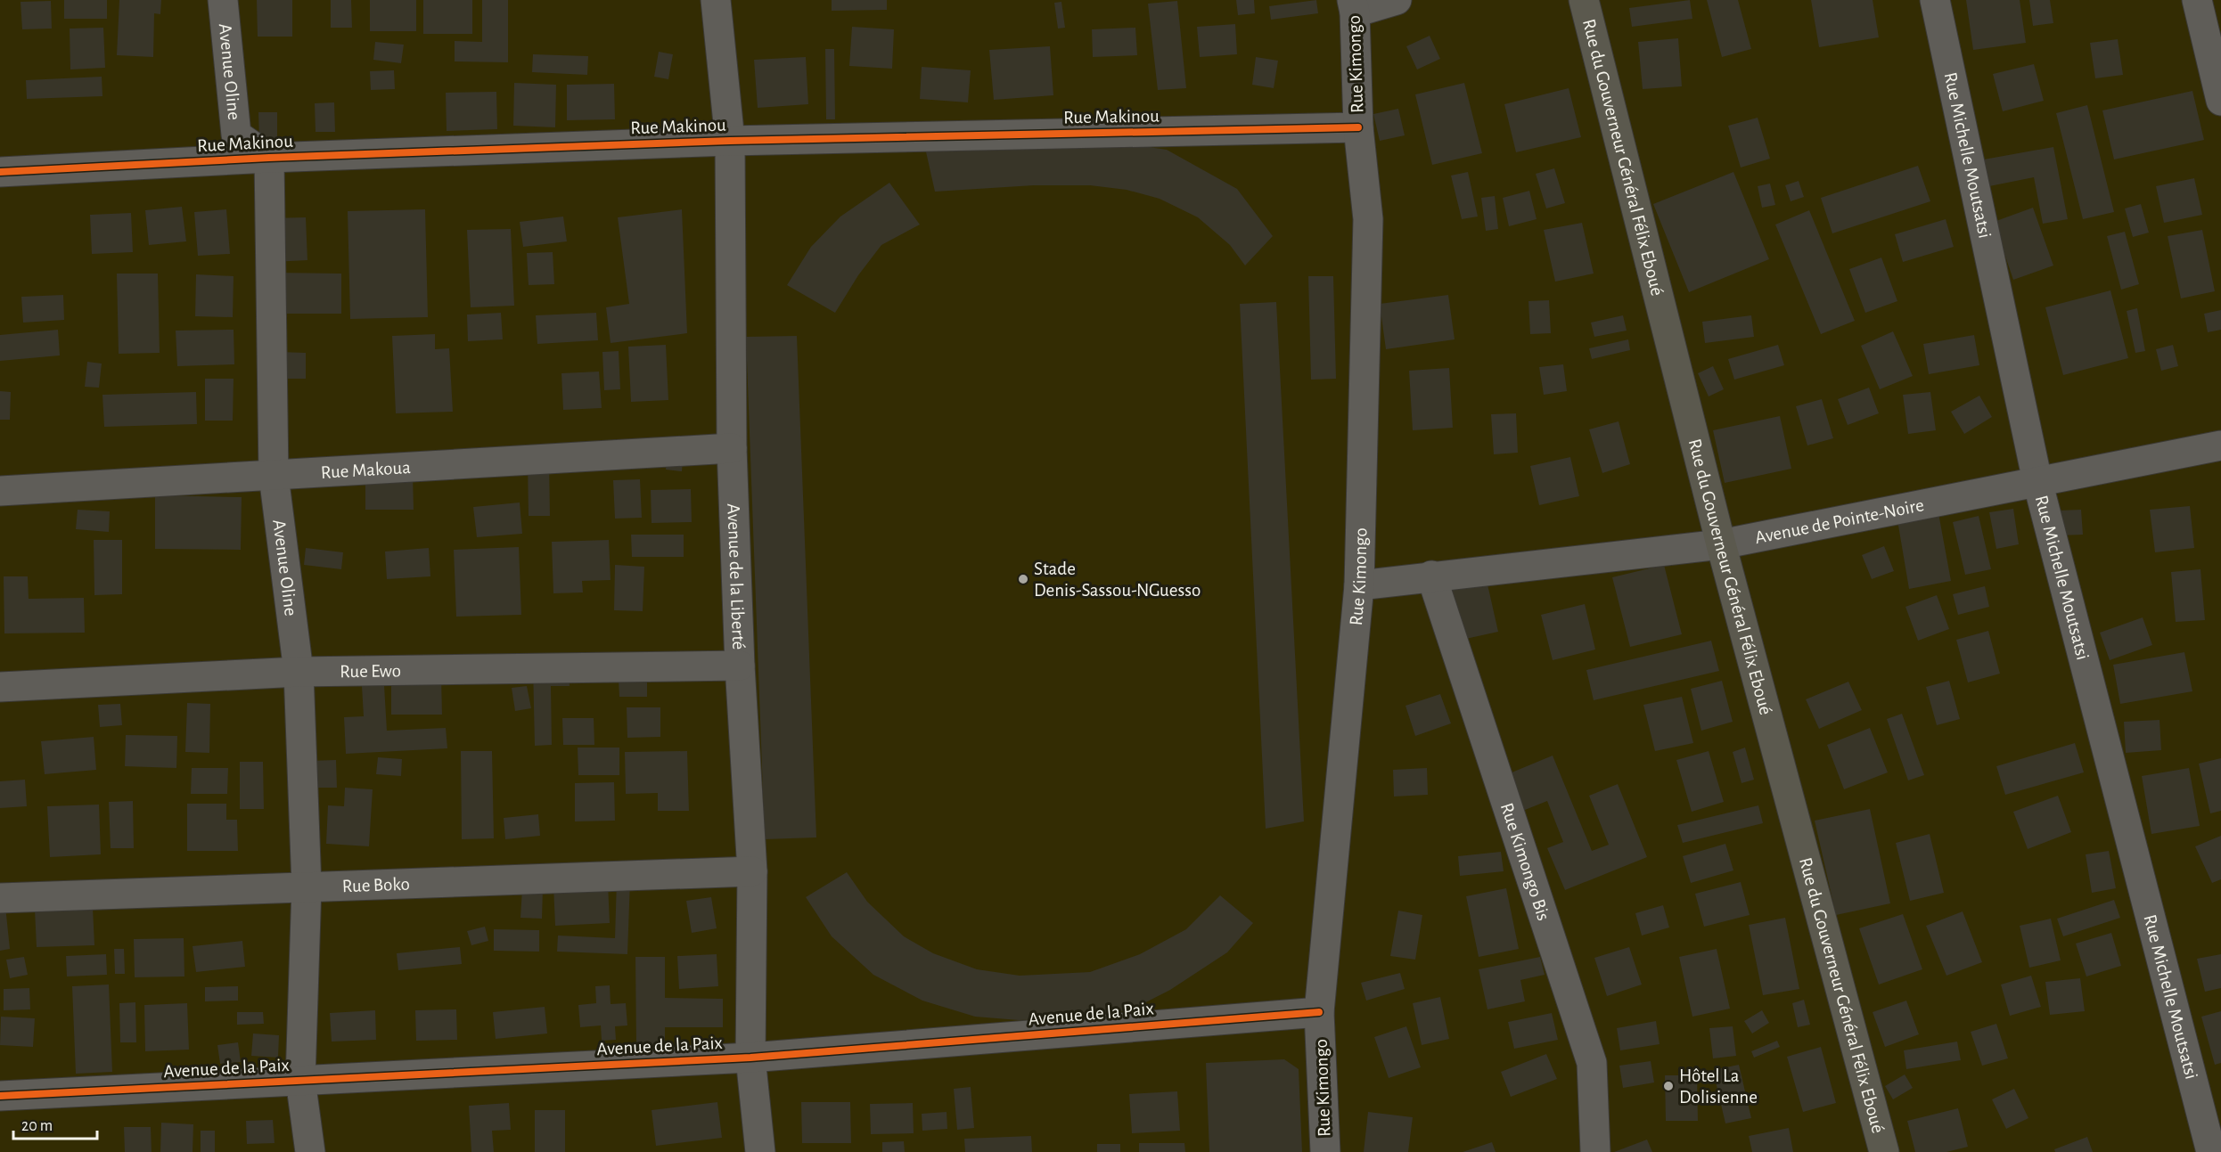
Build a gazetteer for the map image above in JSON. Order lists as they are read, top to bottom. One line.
{"streets":{"main road":["Rue du Gouverneur Général Félix Eboué"],"street":["Rue Kimongo","Avenue Oline","Rue Makinou","Rue Michelle Moutsatsi","Rue Makoua","Avenue de Pointe-Noire","Avenue de la Liberté","Rue Ewo","Rue Kimongo Bis","Rue Boko","Avenue de la Paix"]},"crossings":[["Rue Kimongo","Rue Makinou"],["Rue Kimongo","Avenue de Pointe-Noire"],["Rue Kimongo","Avenue de la Paix"],["Avenue Oline","Rue Makinou"],["Avenue Oline","Rue Makoua"],["Avenue Oline","Rue Ewo"],["Avenue Oline","Rue Boko"],["Avenue Oline","Avenue de la Paix"],["Rue Makinou","Avenue de la Liberté"],["Rue Michelle Moutsatsi","Avenue de Pointe-Noire"],["Rue du Gouverneur Général Félix Eboué","Avenue de Pointe-Noire"],["Rue Makoua","Avenue de la Liberté"],["Avenue de Pointe-Noire","Rue Kimongo Bis"],["Avenue de la Liberté","Rue Ewo"],["Avenue de la Liberté","Rue Boko"],["Avenue de la Liberté","Avenue de la Paix"]],"places":["Stade Denis-Sassou-NGuesso","Hôtel La Dolisienne"],"scale_bar":"20 m"}
